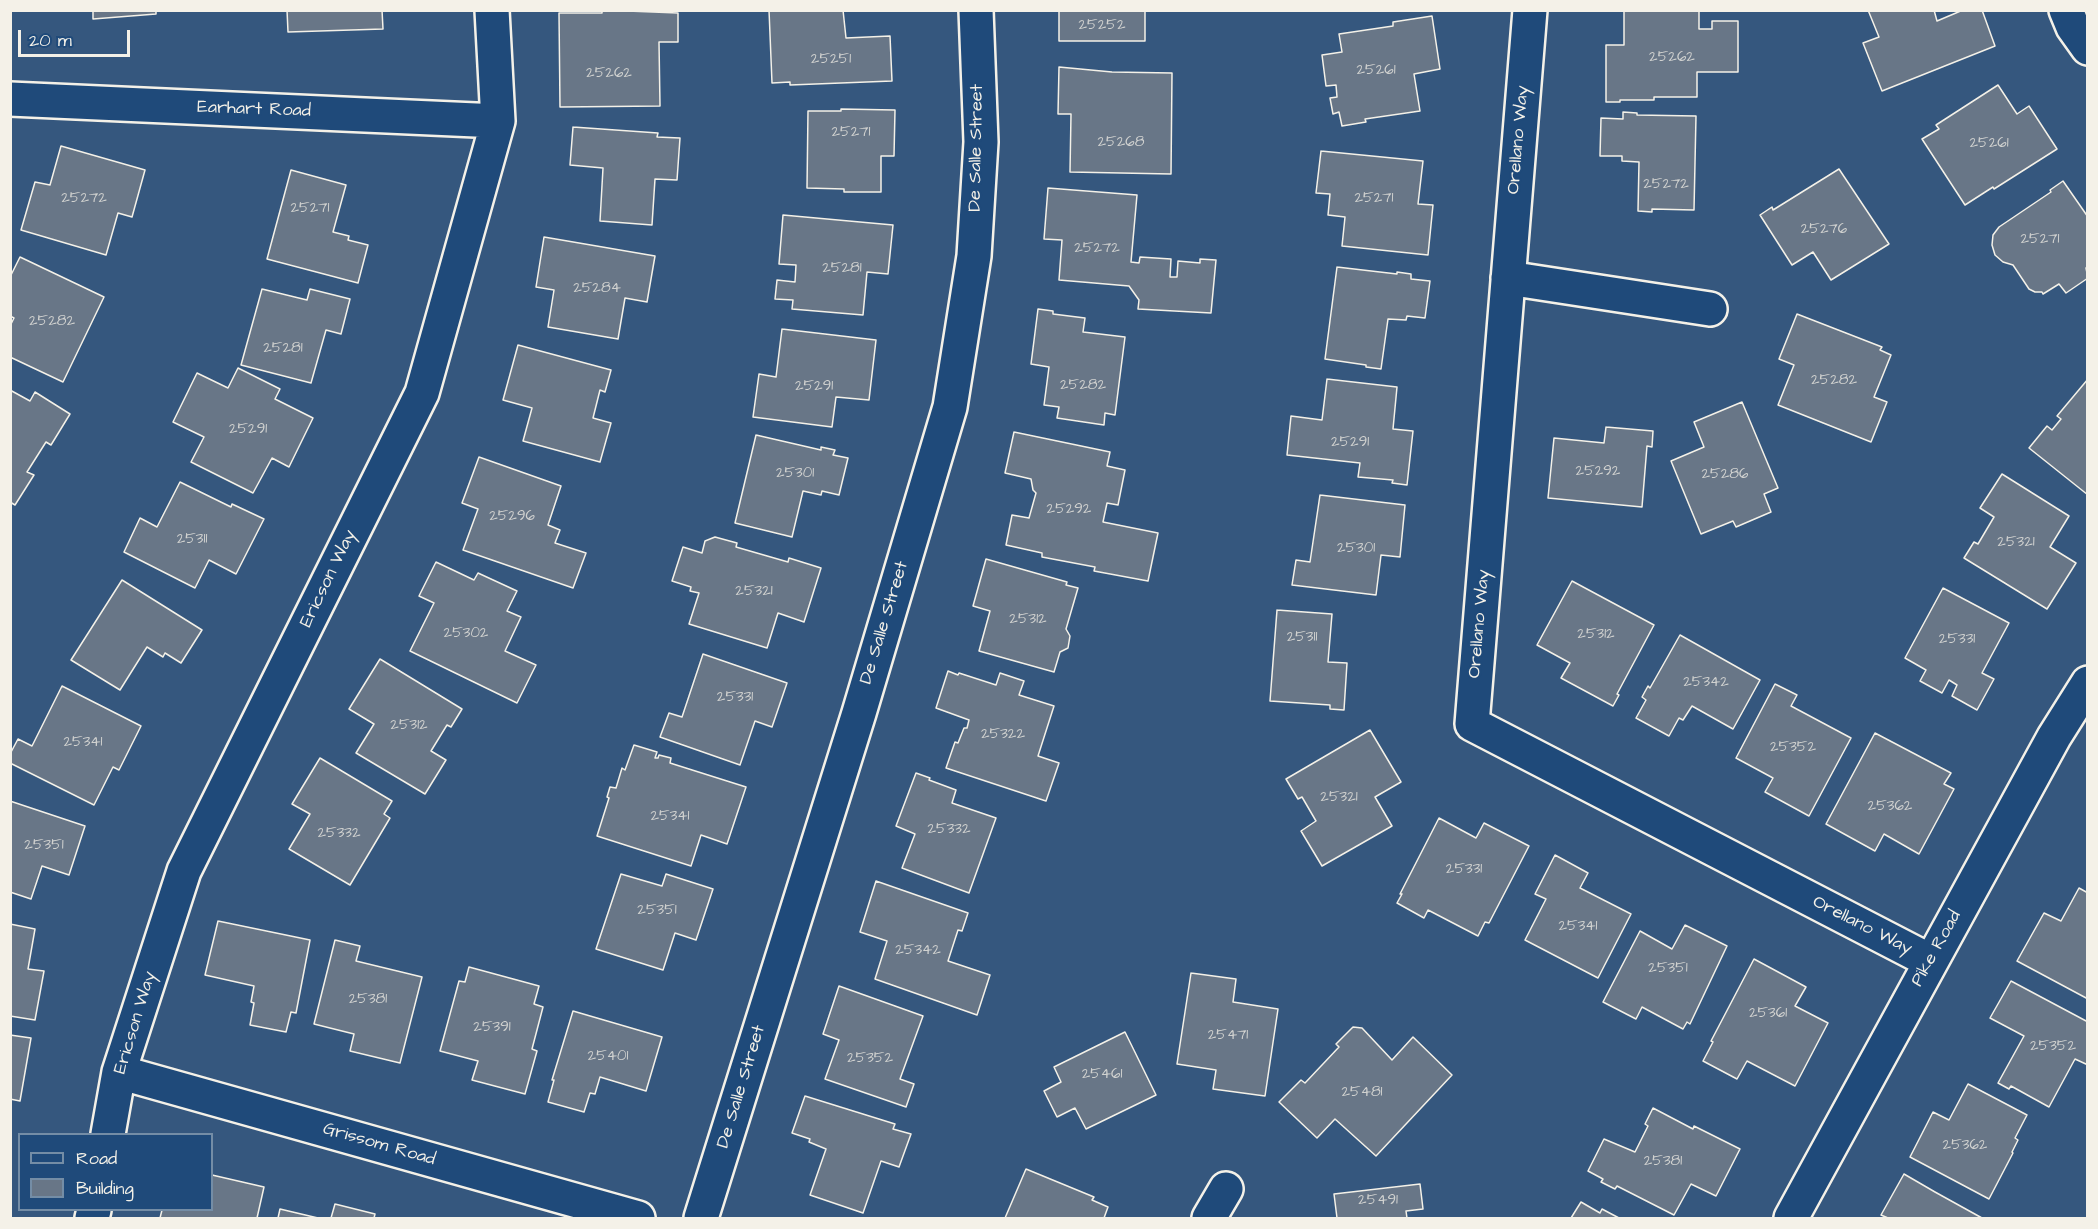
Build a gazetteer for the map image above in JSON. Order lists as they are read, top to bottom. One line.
{"streets":{"street":["Earhart Road","Orellano Way","De Salle Street","Ericson Way","Pike Road","Grissom Road"]},"crossings":[["Earhart Road","Ericson Way"],["Orellano Way","Pike Road"],["Ericson Way","Grissom Road"]],"house_numbers":["25252","25262","25251","25261","25262","25271","25268","25261","25272","25272","25271","25271","25276","25271","25272","25281","25284","25282","25281","25282","25282","25291","25291","25291","25292","25301","25286","25292","25296","25311","25321","25301","25321","25312","25302","25312","25311","25331","25342","25331","25312","25322","25341","25352","25321","25362","25341","25332","25332","25351","25331","25351","25341","25342","25351","25381","25361","25391","25471","25352","25401","25352","25461","25481","25362","25381","25491"],"legend":["Road","Building"],"scale_bar":"20 m"}
